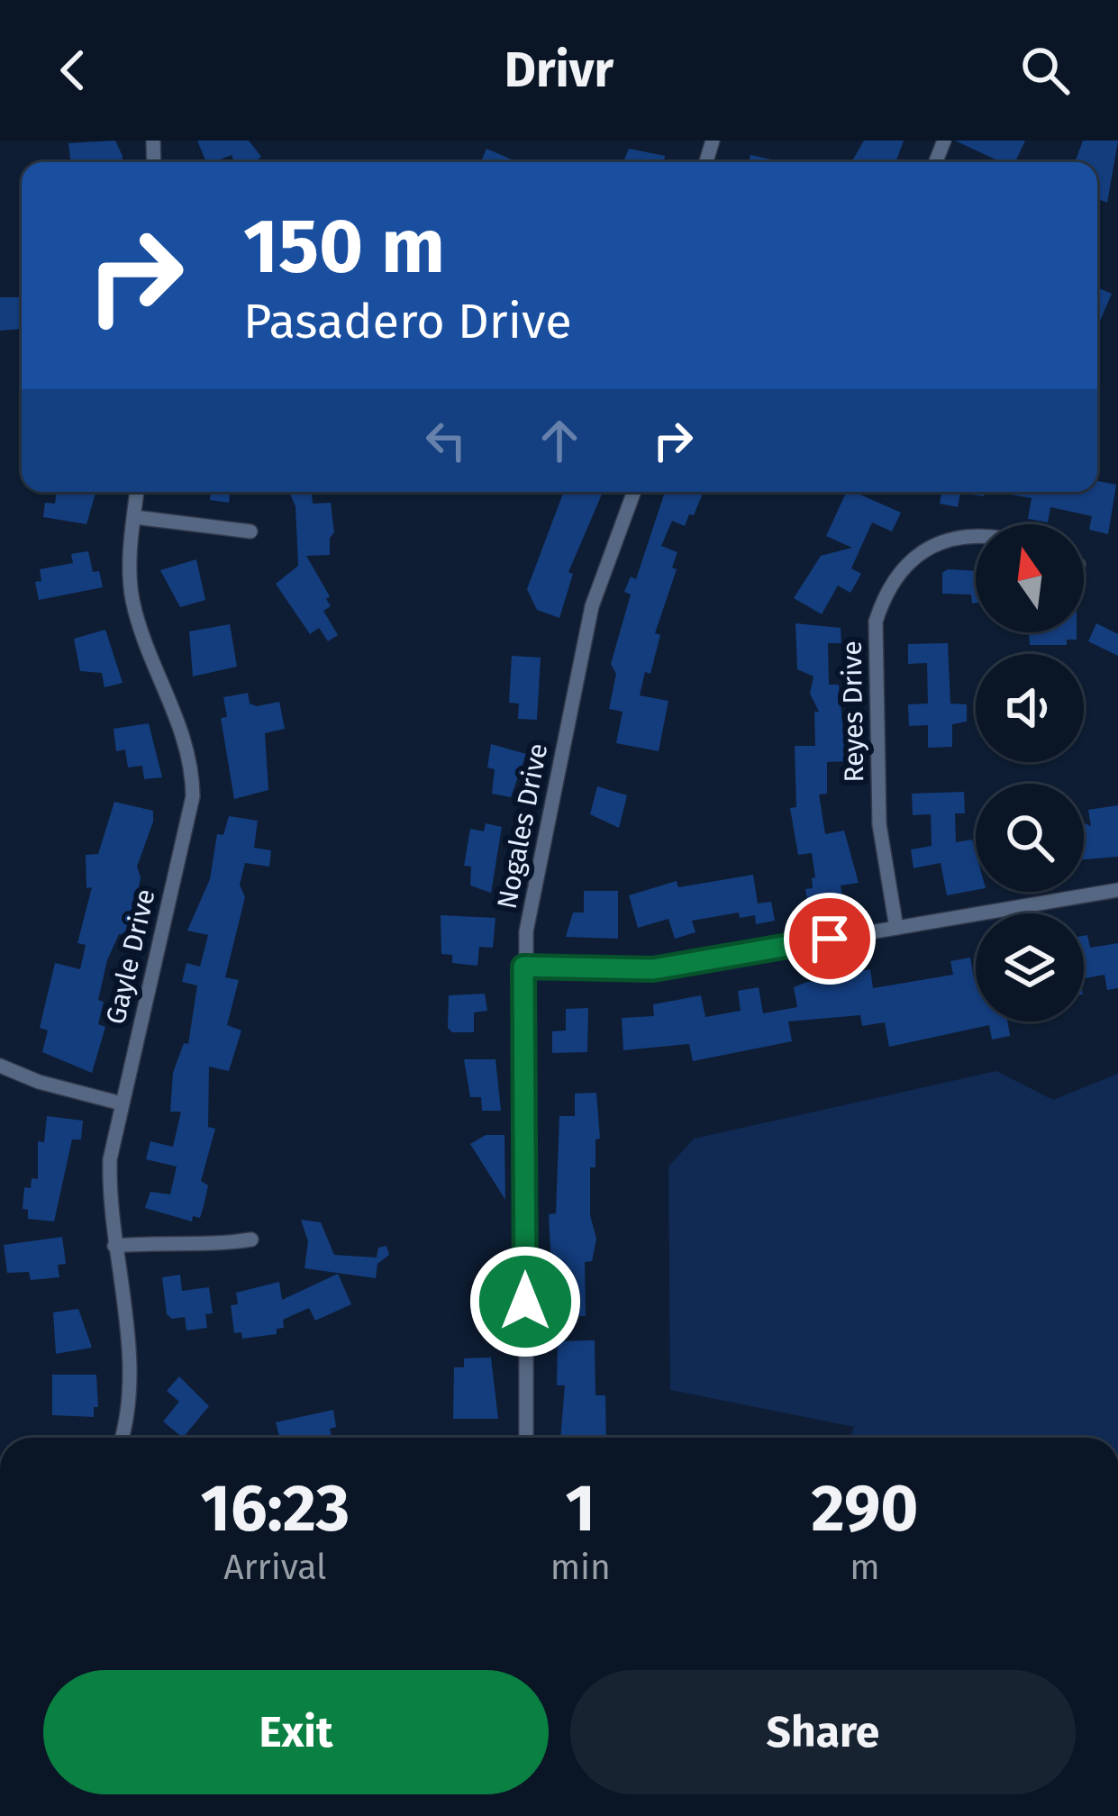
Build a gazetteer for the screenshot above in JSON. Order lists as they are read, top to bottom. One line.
{"streets":{"street":["Reyes Drive","Nogales Drive","Gayle Drive"]},"north":"top","page":{"header":"Drivr","turn":["150 m","Pasadero Drive"],"eta":["16:23","Arrival","1","min","290","m"],"buttons":["Exit","Share"]}}
